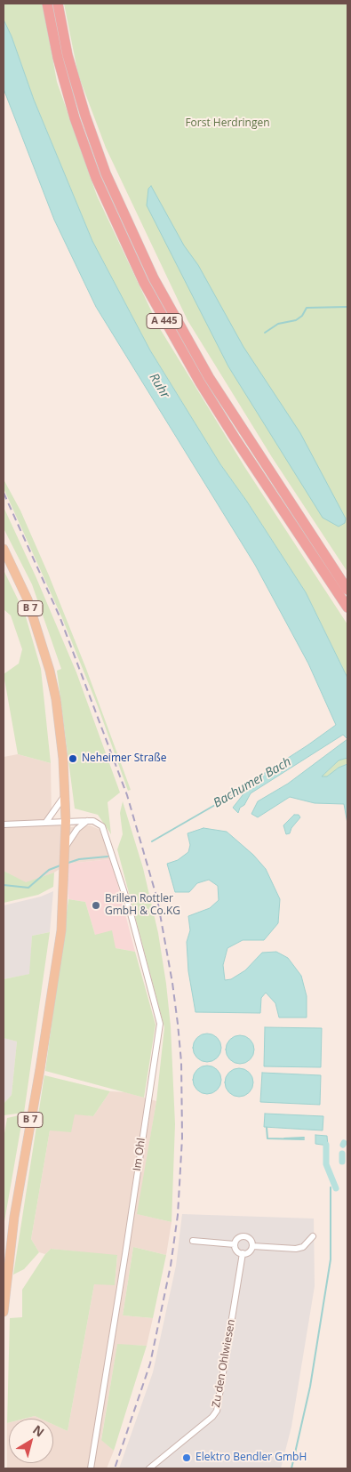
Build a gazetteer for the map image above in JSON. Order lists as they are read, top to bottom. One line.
{"streets":{"highway":["A 445"],"main road":["B 7"],"street":["Im Ohl","Zu den Ohlwiesen"]},"water":["Ruhr","Bachumer Bach"],"parks":["Forst Herdringen"],"places":["Neheimer Straße","Brillen Rottler GmbH & Co.KG","Elektro Bendler GmbH"],"north":"top right"}
